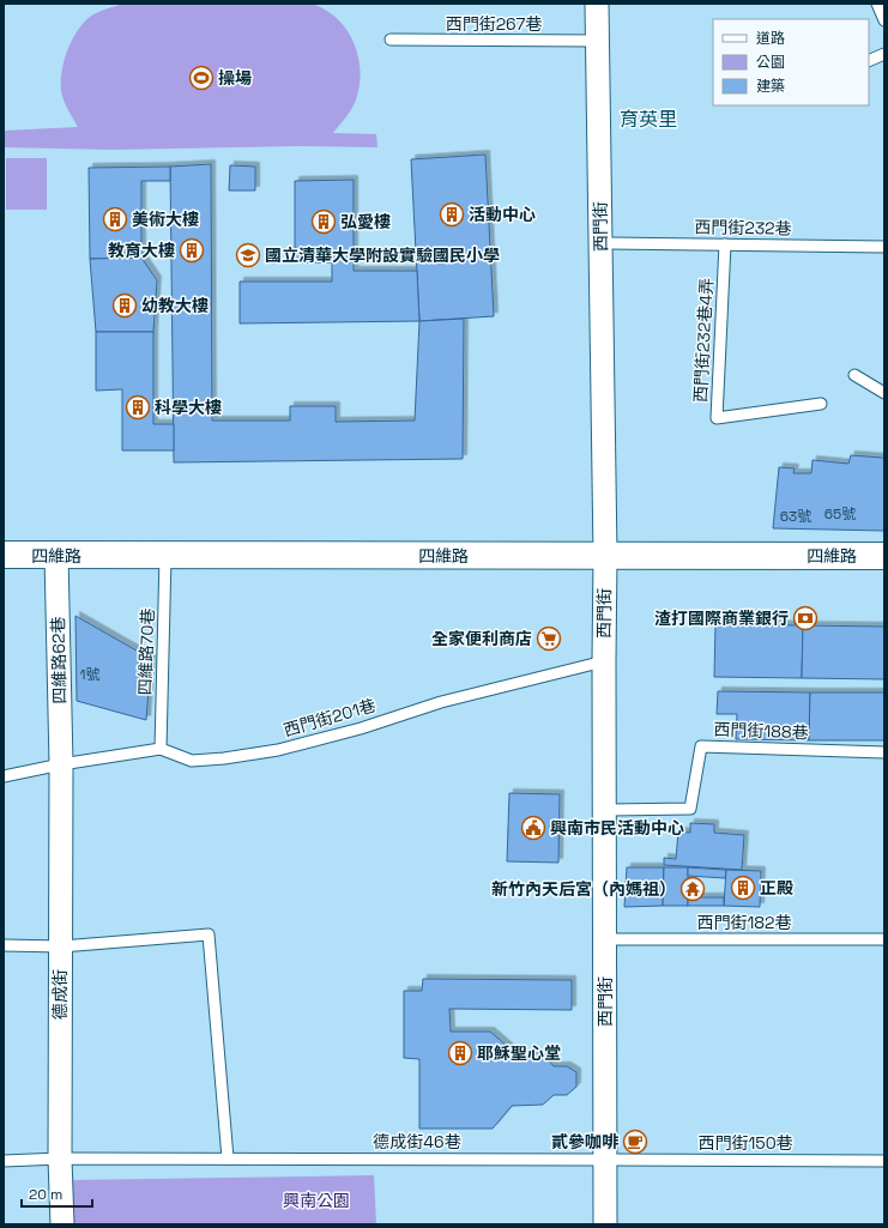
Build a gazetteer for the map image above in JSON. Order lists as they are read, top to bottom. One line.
{"streets":{"street":["西門街","四維路","四維路62巷","德成街"],"lane":["西門街267巷","西門街232巷","西門街232巷4弄","四維路70巷","西門街201巷","西門街188巷","西門街182巷","德成街46巷","西門街150巷"]},"crossings":[["西門街267巷","西門街"],["西門街","西門街232巷"],["西門街","四維路"],["西門街","西門街201巷"],["西門街","西門街188巷"],["西門街","西門街182巷"],["西門街","德成街46巷"],["西門街","西門街150巷"],["西門街232巷","西門街232巷4弄"],["四維路","四維路70巷"],["四維路","四維路62巷"],["四維路70巷","西門街201巷"],["四維路62巷","西門街201巷"],["四維路62巷","德成街"],["西門街201巷","德成街"],["德成街","德成街46巷"],["德成街46巷","西門街150巷"]],"districts":["育英里"],"parks":["興南公園"],"places":{"sports":["操場"],"building":["活動中心","美術大樓","弘愛樓","教育大樓","幼教大樓","科學大樓","正殿","耶穌聖心堂"],"school or university":["國立清華大學附設實驗國民小學"],"bank":["渣打國際商業銀行"],"supermarket":["全家便利商店"],"public building":["興南市民活動中心"],"temple":["新竹內天后宮（內媽祖）"],"cafe":["貳參咖啡"]},"house_numbers":["65號","63號","1號"],"legend":["道路","公園","建築"],"scale_bar":"20 m"}
